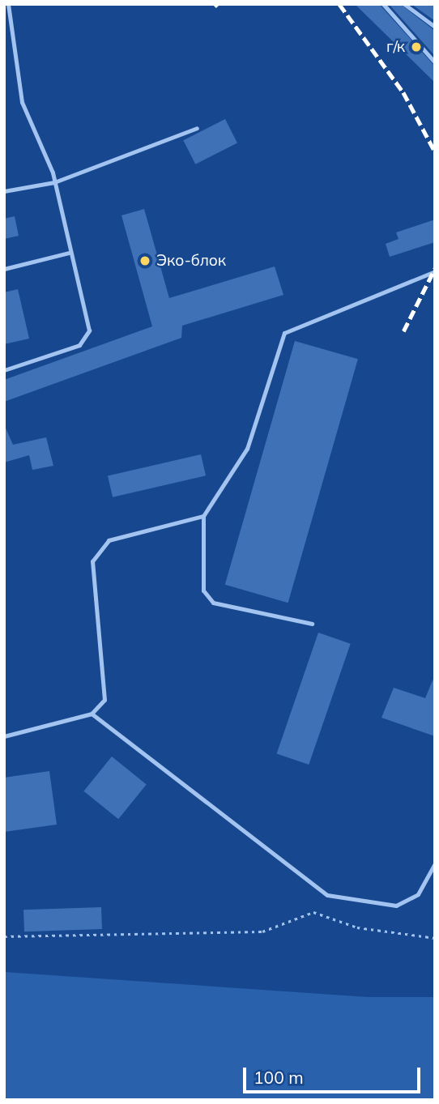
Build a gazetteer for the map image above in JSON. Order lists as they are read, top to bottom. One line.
{"places":["г/к","Эко-блок"],"scale_bar":"100 m"}
